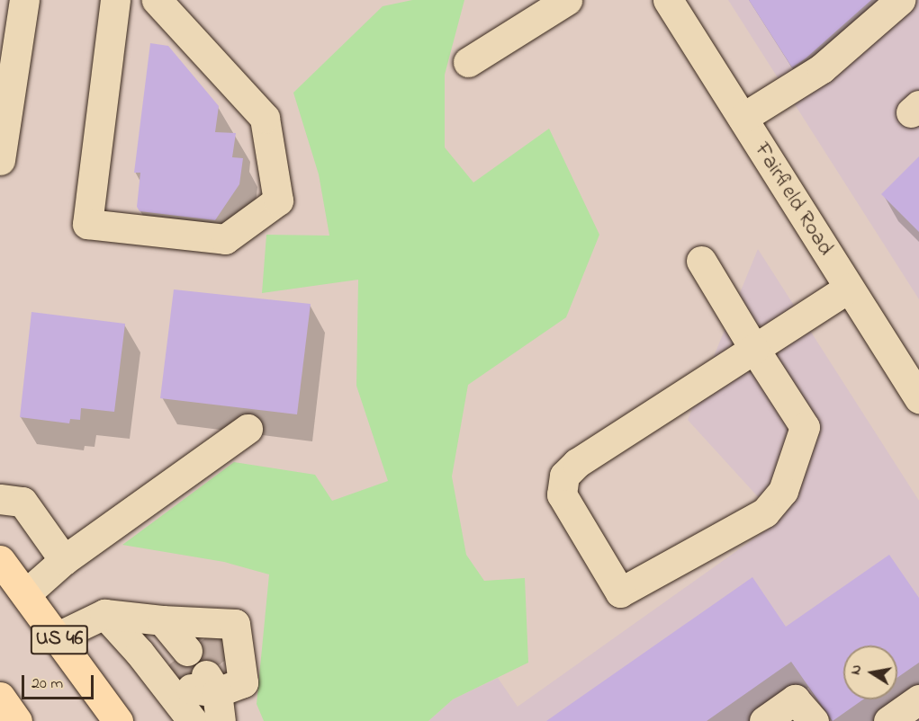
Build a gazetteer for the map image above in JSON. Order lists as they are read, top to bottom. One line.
{"streets":{"highway":["US 46"],"street":["Fairfield Road"]},"scale_bar":"20 m","north":"left"}
